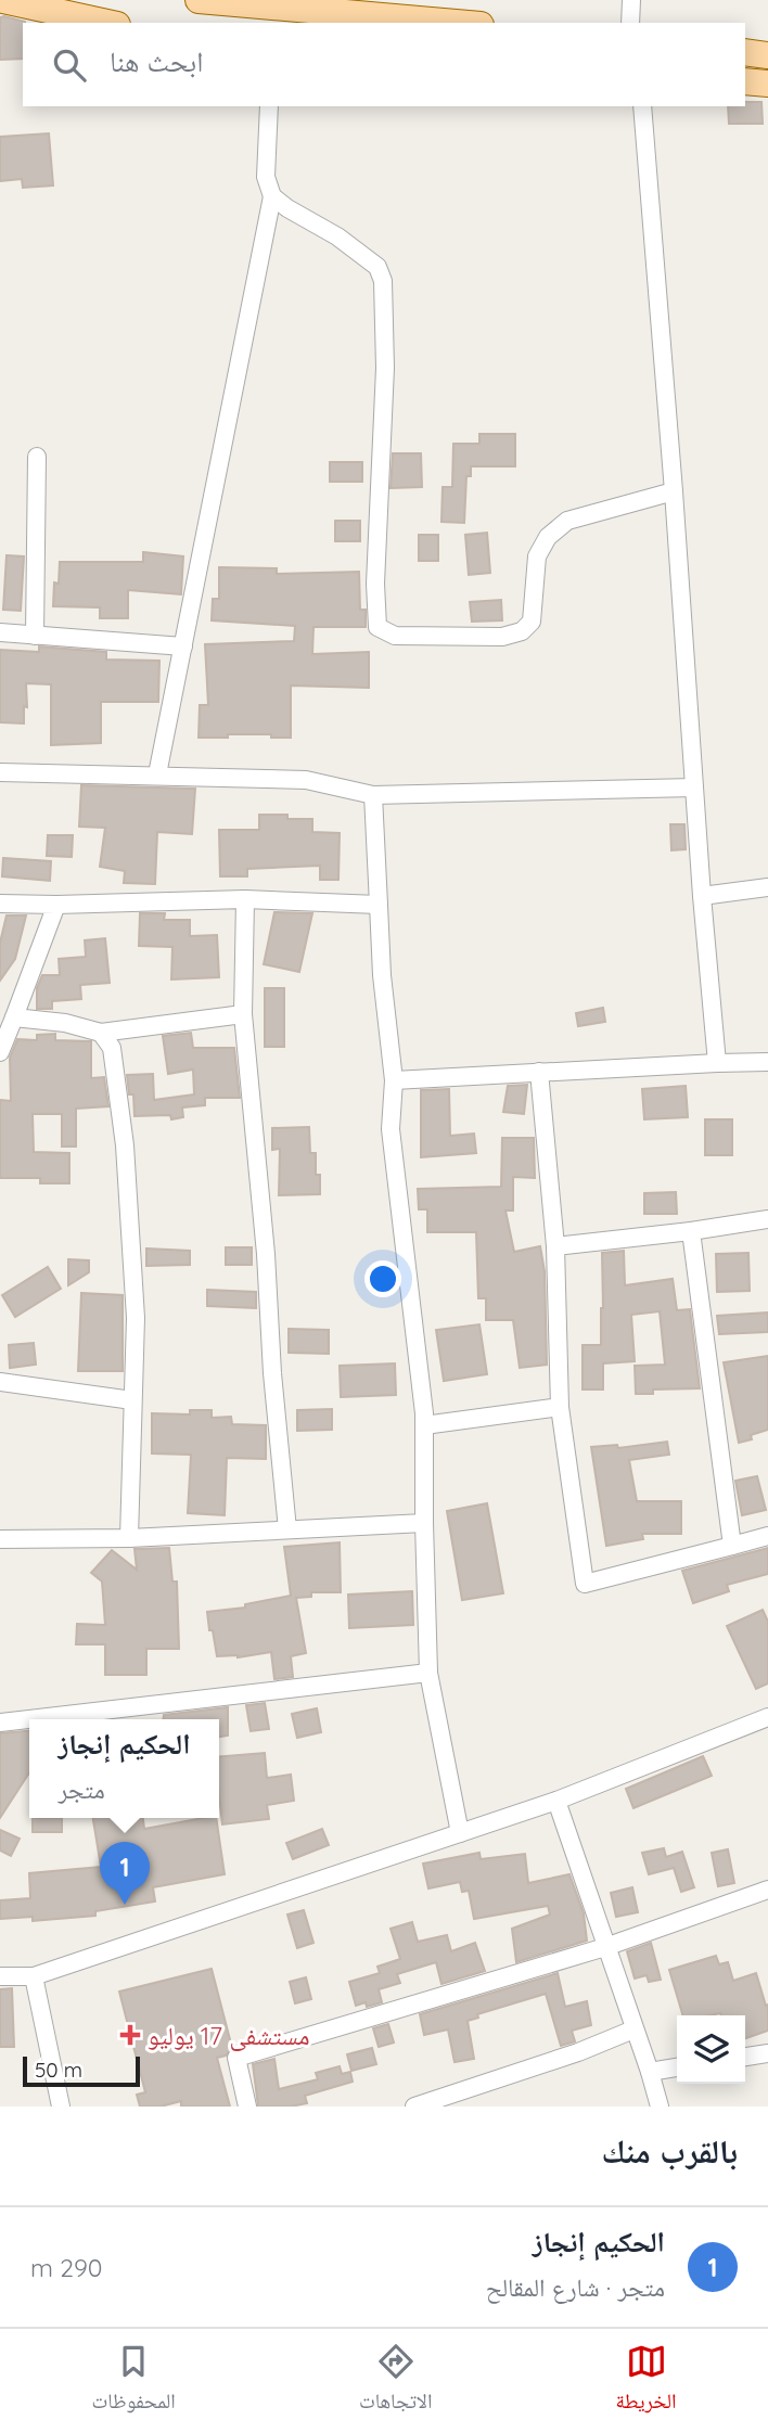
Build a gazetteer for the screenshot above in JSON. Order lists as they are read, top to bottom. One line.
{"places":{"health":["مستشفى 17 يوليو"]},"scale_bar":"50 m","page":{"search":"ابحث هنا","popup":["الحكيم إنجاز","متجر"],"pins":"1","scale":"50 m","heading":"بالقرب منك","list":[{"mark":"1","name":"الحكيم إنجاز","note":"متجر · شارع المقالح","value":"290 m"}],"nav":["الخريطة","الاتجاهات","المحفوظات"]}}
